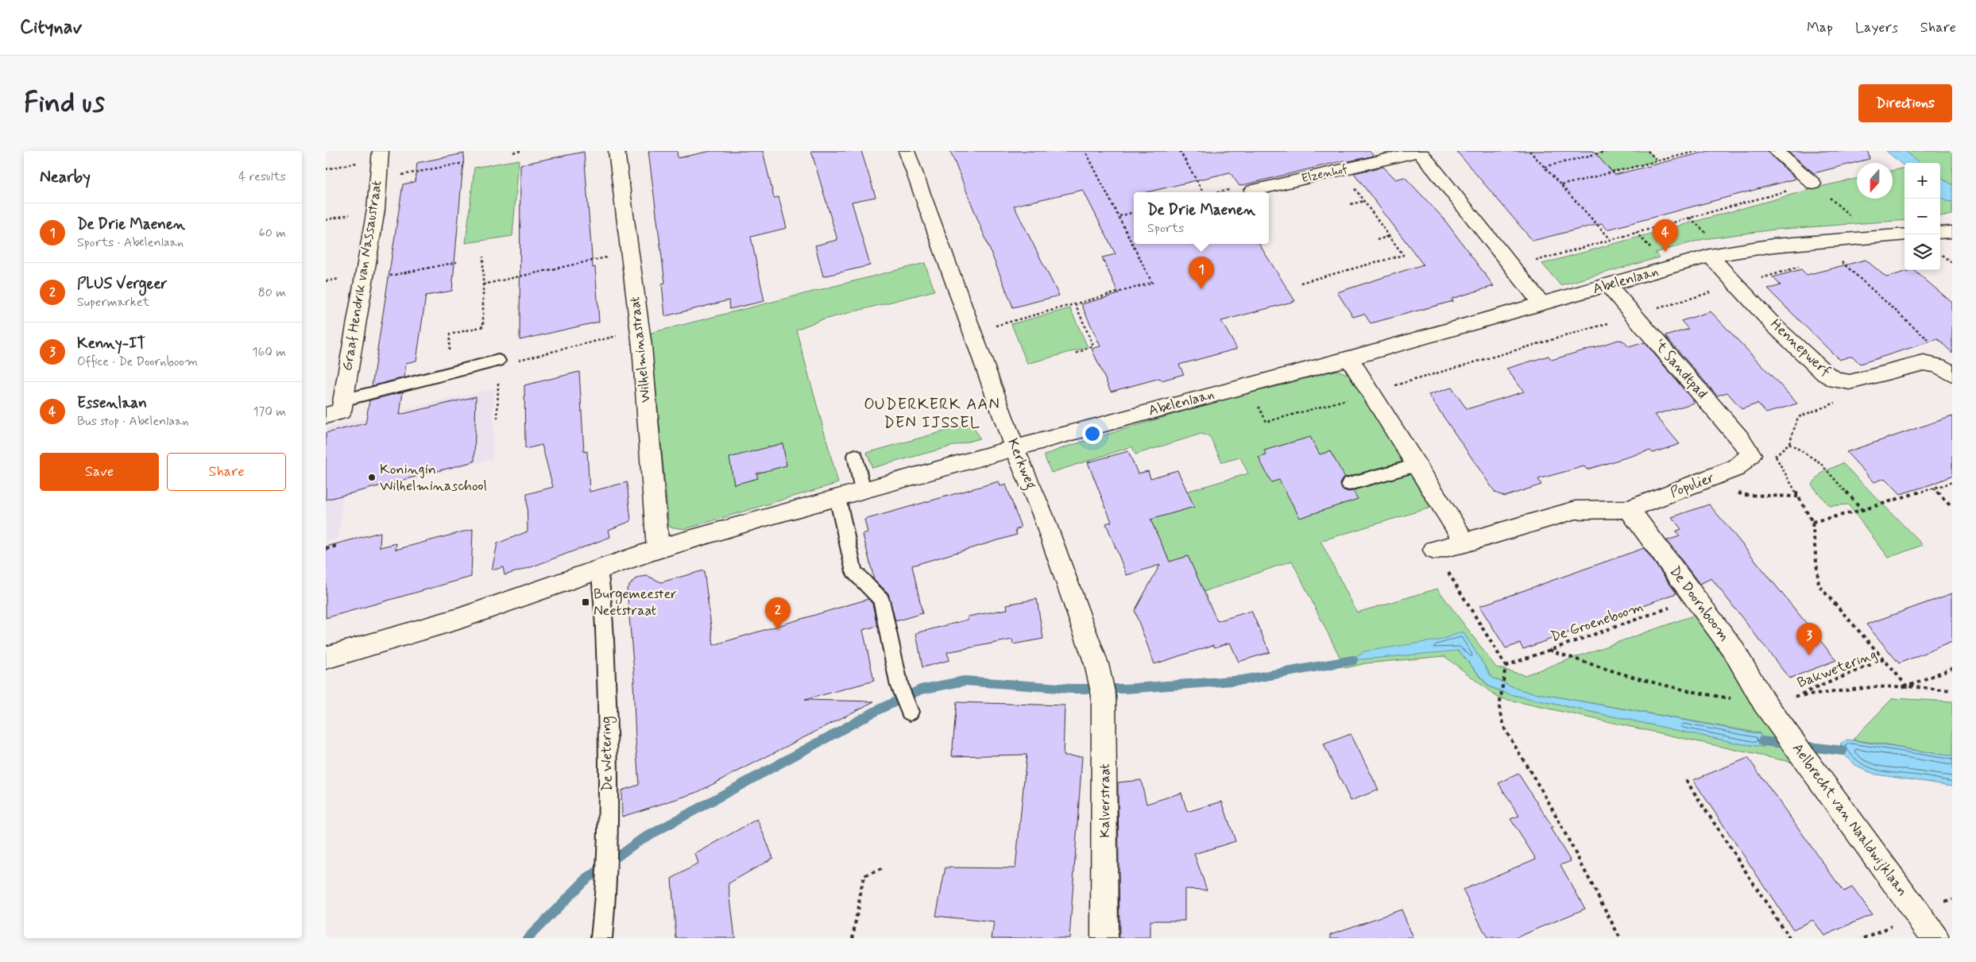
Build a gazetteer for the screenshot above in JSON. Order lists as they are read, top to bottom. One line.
{"streets":{"street":["Elzenhof","Graaf Hendrik van Nassaustraat","Abelenlaan","Hennepwerf","Wilhelminastraat","'t Sandtpad","Kerkweg","Populier","De Doornboom","Kalverstraat","Aelbrecht van Naaldwijklaan"],"lane":["De Wetering"],"path":["De Groeneboom","Bakwetering"]},"crossings":[["Abelenlaan","Hennepwerf"],["Abelenlaan","'t Sandtpad"],["Abelenlaan","Kerkweg"],["'t Sandtpad","Populier"],["Kerkweg","Kalverstraat"],["Populier","De Doornboom"],["De Doornboom","De Groeneboom"],["De Doornboom","Bakwetering"],["De Doornboom","Aelbrecht van Naaldwijklaan"],["De Groeneboom","Bakwetering"],["Bakwetering","Aelbrecht van Naaldwijklaan"]],"districts":["OUDERKERK AAN DEN IJSSEL"],"places":{"other":["Koningin Wilhelminaschool"],"transit":["Burgemeester Neetstraat"]},"north":"bottom","page":{"header":"Citynav","nav":["Map","Layers","Share"],"buttons":["Directions",["Save","Share"]],"title":"Find us","heading":["Nearby","4 results"],"map_buttons":["+","−"],"popup":["De Drie Maenen","Sports"],"list":[{"mark":"1","name":"De Drie Maenen","note":"Sports · Abelenlaan","value":"60 m"},{"mark":"2","name":"PLUS Vergeer","note":"Supermarket","value":"80 m"},{"mark":"3","name":"Kenny-IT","note":"Office · De Doornboom","value":"160 m"},{"mark":"4","name":"Essenlaan","note":"Bus stop · Abelenlaan","value":"170 m"}],"pins":["4","1","2","3"]}}
